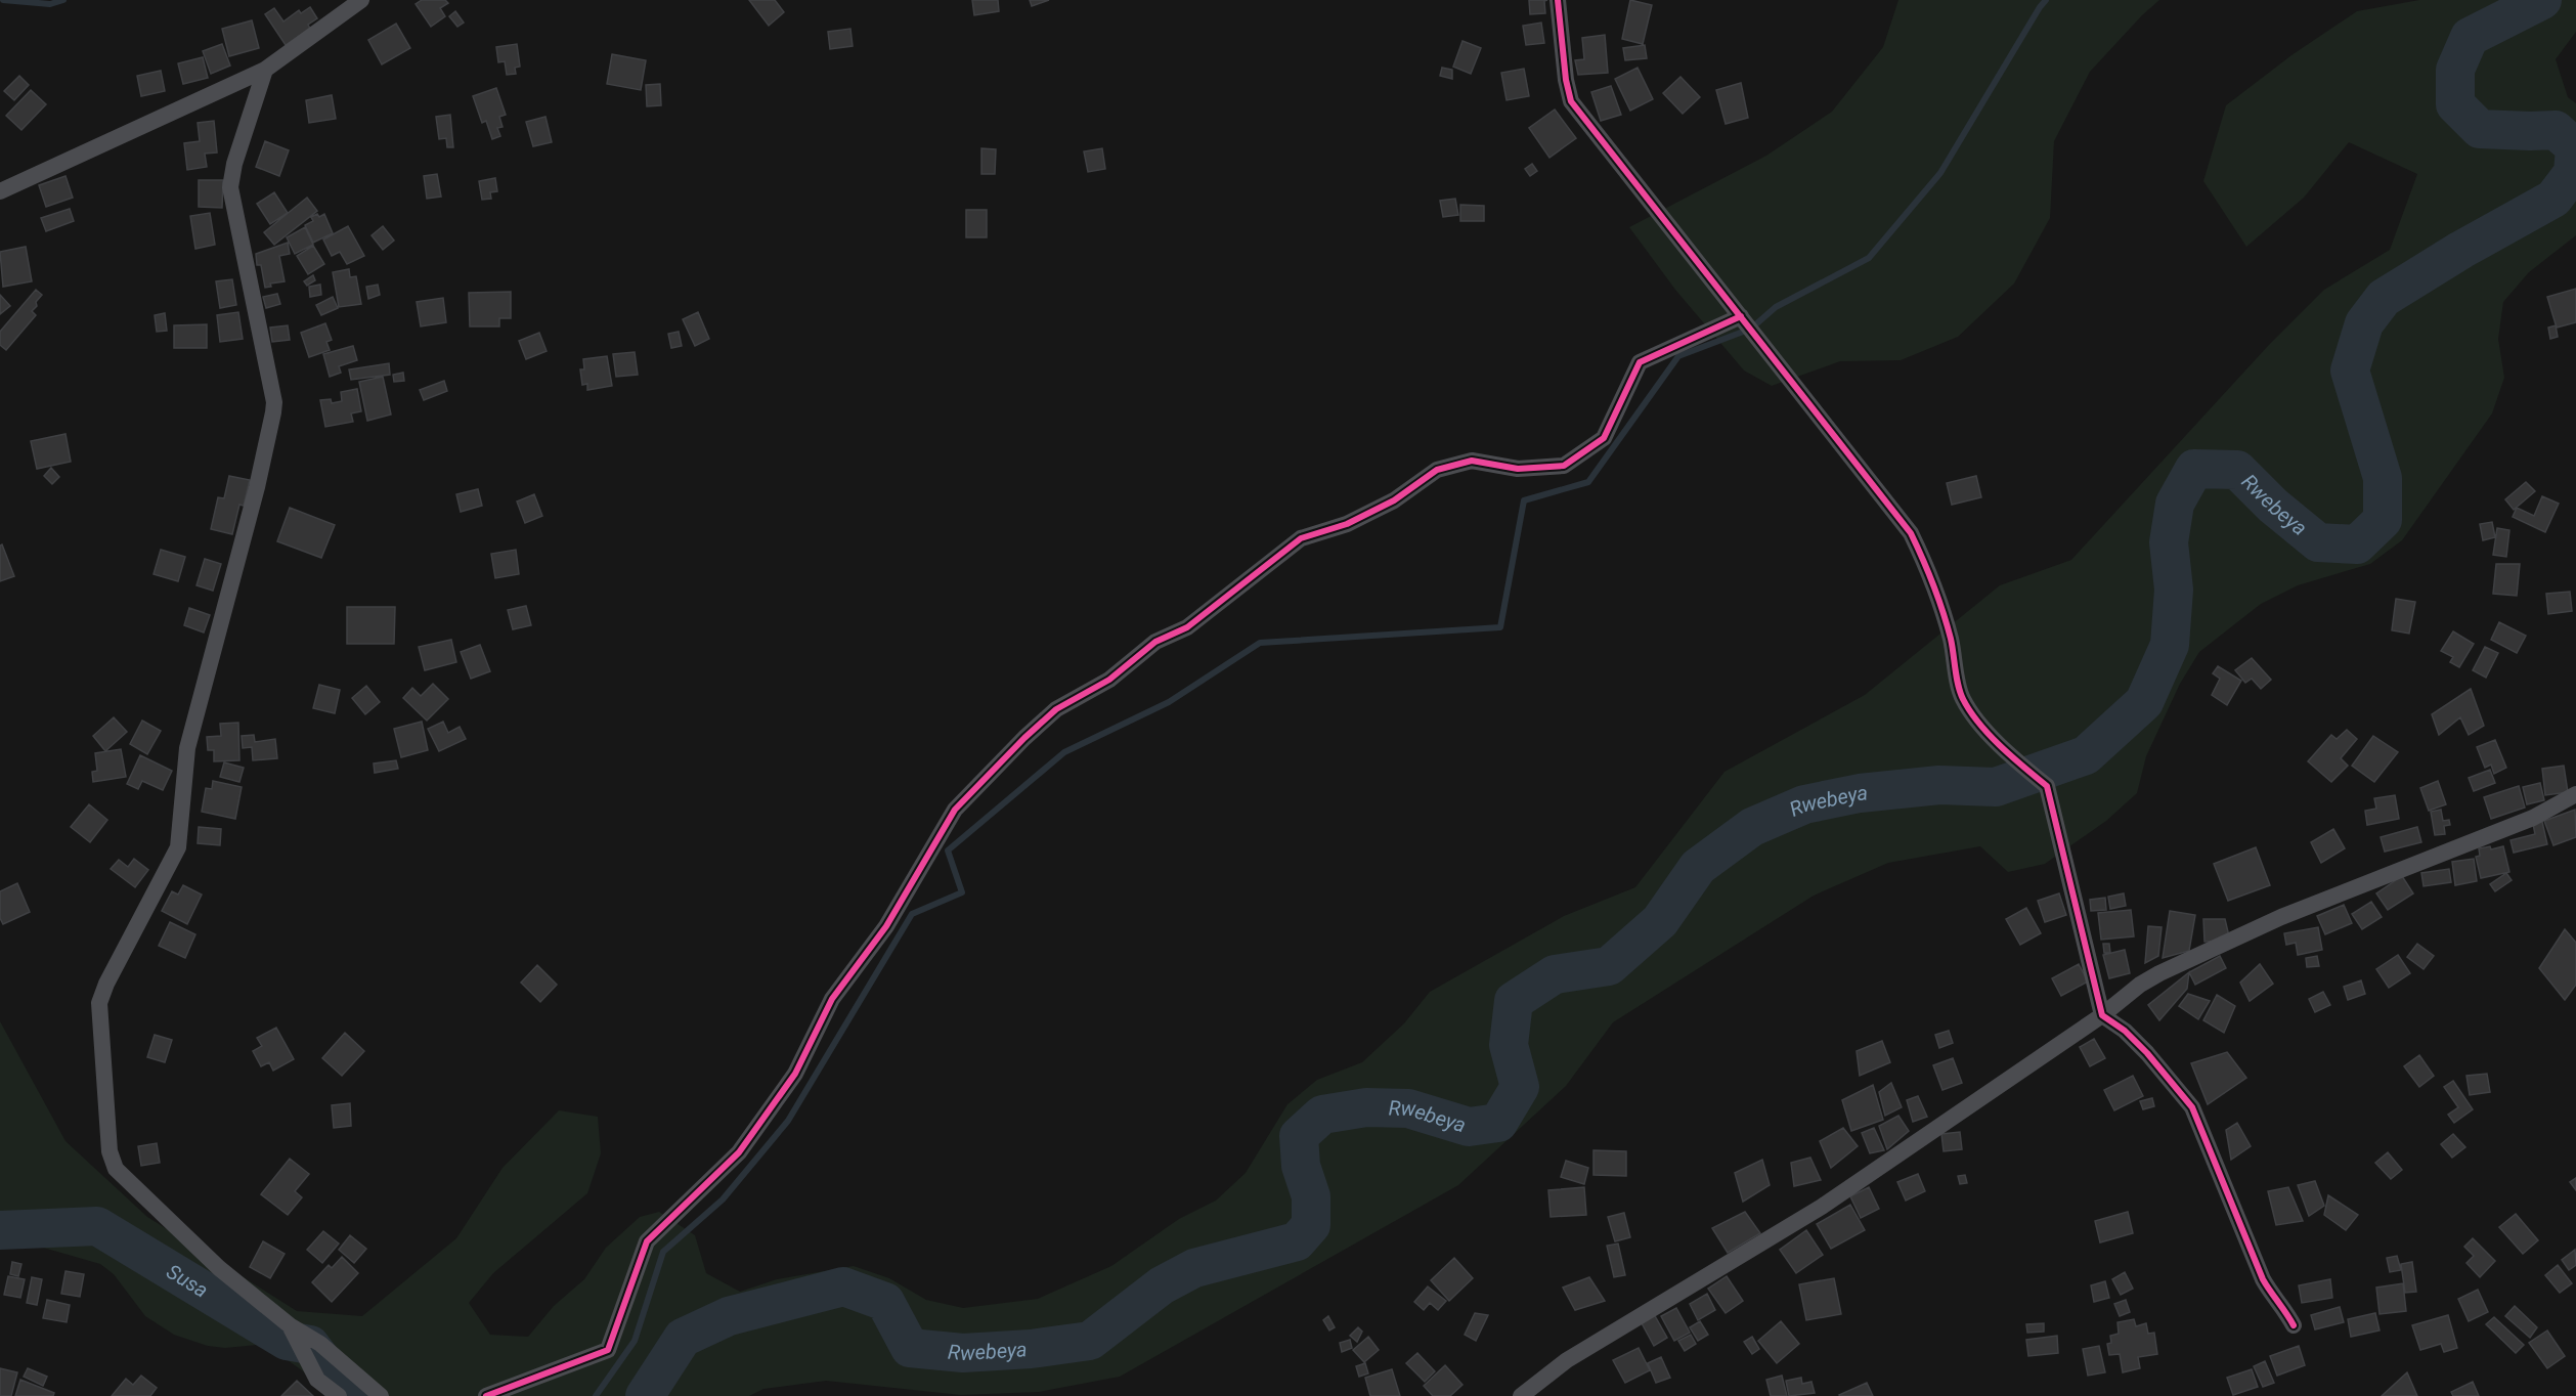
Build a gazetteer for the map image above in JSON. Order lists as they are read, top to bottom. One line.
{"water":["Rwebeya","Susa"]}
